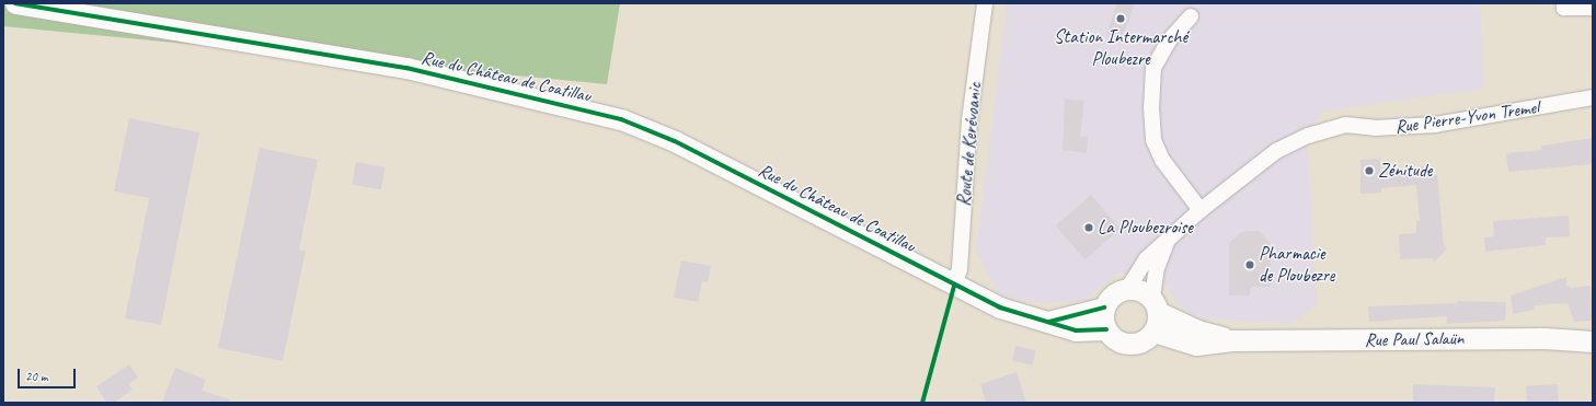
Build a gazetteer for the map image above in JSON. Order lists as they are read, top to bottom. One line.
{"streets":{"main road":["Rue du Château de Coatillau","Rue Paul Salaün"],"street":["Rue Pierre-Yvon Tremel","Route de Kerévoanic"]},"crossings":[["Rue du Château de Coatillau","Route de Kerévoanic"],["Rue Pierre-Yvon Tremel","Rue Paul Salaün"]],"places":["Station Intermarché Ploubezre","Zénitude","La Ploubezroise","Pharmacie de Ploubezre"],"scale_bar":"20 m"}
